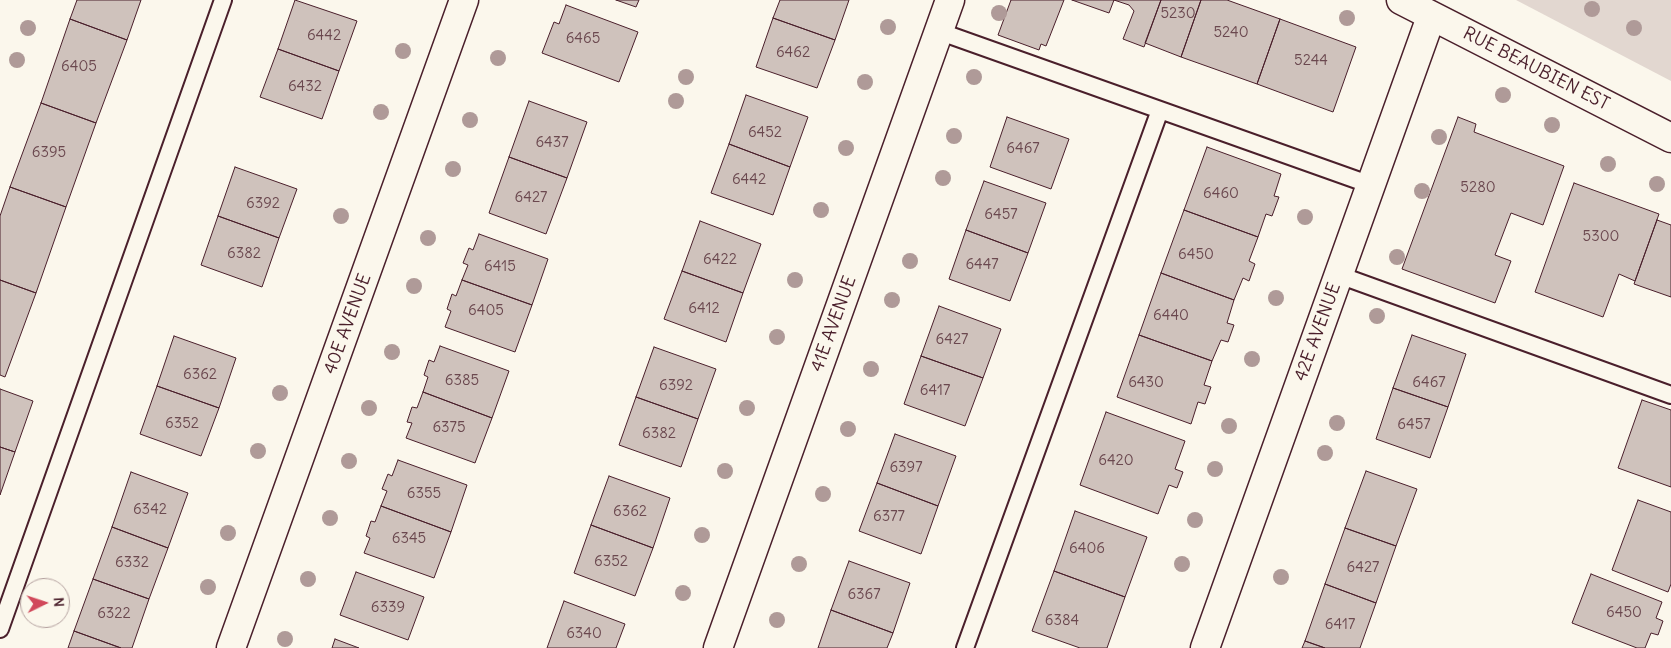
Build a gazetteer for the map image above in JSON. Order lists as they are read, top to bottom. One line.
{"streets":{"street":["RUE BEAUBIEN EST","40E AVENUE","41E AVENUE","42E AVENUE"]},"crossings":[["RUE BEAUBIEN EST","42E AVENUE"]],"house_numbers":["5230","5240","6442","6465","6462","5244","6405","6432","6452","6437","6467","6395","6442","5280","6460","6427","6392","6457","5300","6382","6450","6422","6447","6415","6412","6405","6440","6427","6362","6385","6430","6467","6392","6417","6352","6457","6375","6382","6420","6397","6355","6342","6362","6377","6345","6406","6352","6332","6427","6367","6339","6450","6322","6384","6417","6340"],"north":"right"}
